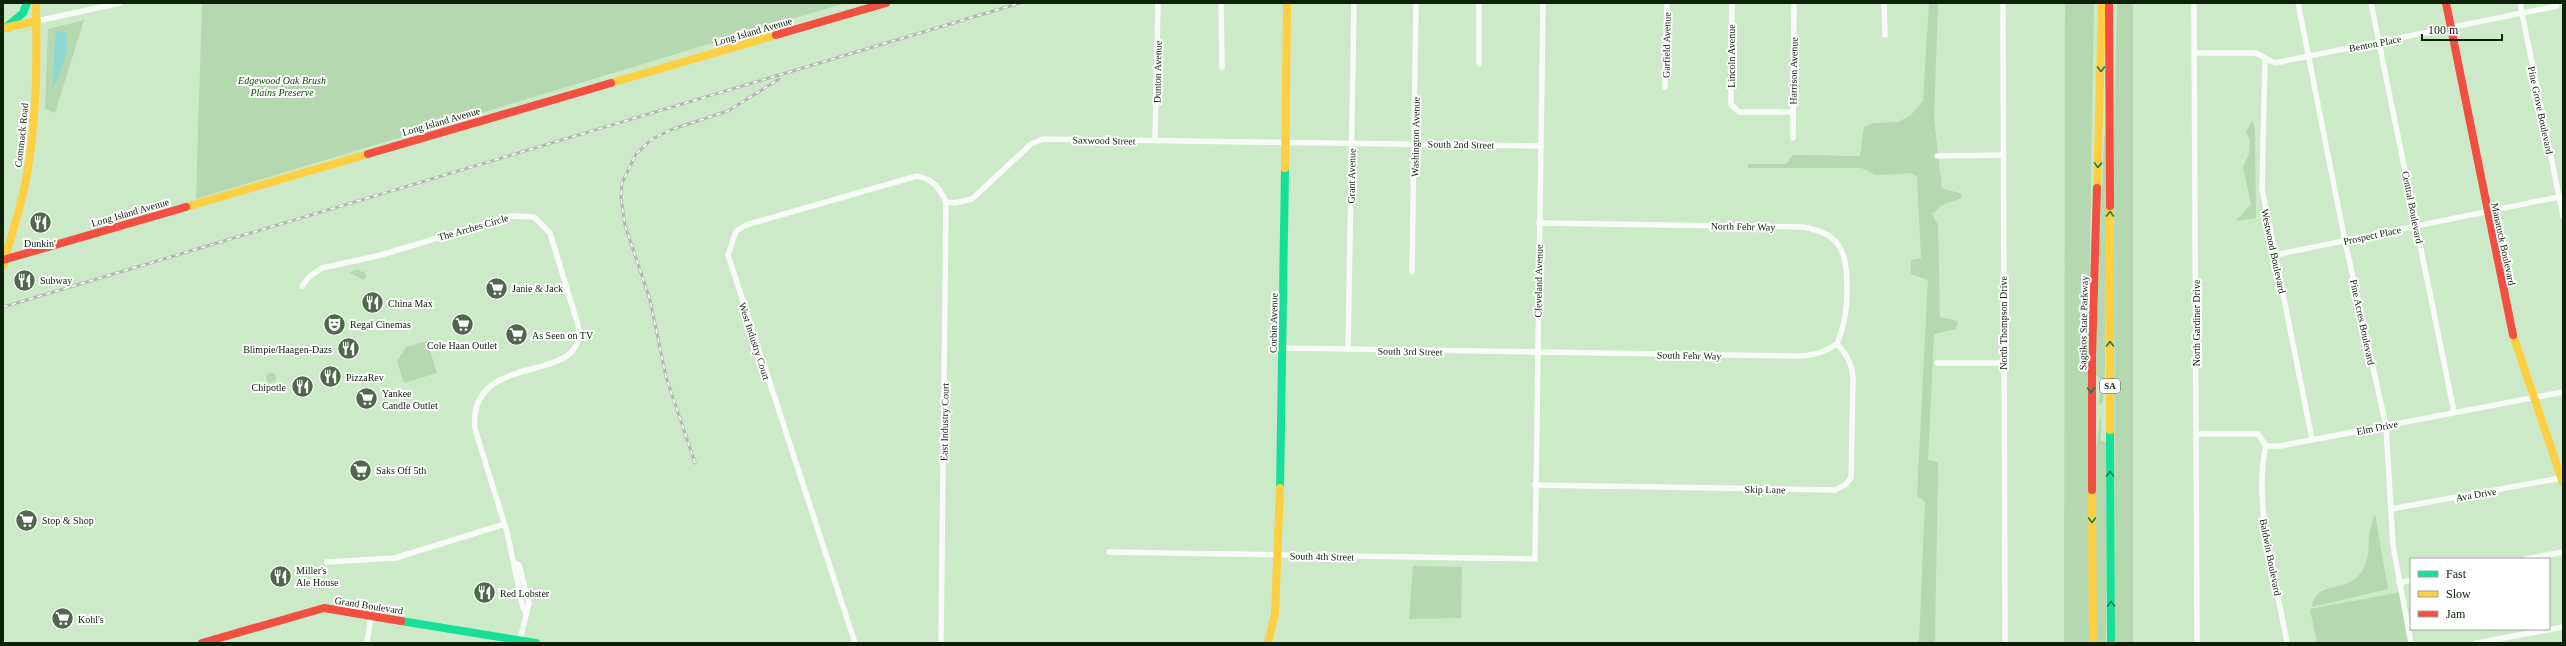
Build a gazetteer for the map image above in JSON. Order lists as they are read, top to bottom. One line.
{"streets":{"main road":["Long Island Avenue","Commack Road","Manatuck Boulevard","Corbin Avenue","Sagtikos State Parkway","SA","Grand Boulevard"],"street":["Benton Place","Garfield Avenue","Lincoln Avenue","Harrison Avenue","Dunton Avenue","Pine Grove Boulevard","Washington Avenue","Saxwood Street","South 2nd Street","Grant Avenue","Central Boulevard","North Fehr Way","The Arches Circle","Prospect Place","Westwood Boulevard","Cleveland Avenue","Pine Acres Boulevard","North Thompson Drive","North Gardiner Drive","West Industry Court","South 3rd Street","South Fehr Way","East Industry Court","Elm Drive","Skip Lane","Ava Drive","South 4th Street","Baldwin Boulevard"]},"crossings":[["Long Island Avenue","Commack Road"],["Benton Place","Pine Grove Boulevard"],["Benton Place","Central Boulevard"],["Benton Place","Manatuck Boulevard"],["Benton Place","Westwood Boulevard"],["Benton Place","Pine Acres Boulevard"],["Benton Place","North Gardiner Drive"],["Lincoln Avenue","Harrison Avenue"],["Dunton Avenue","Saxwood Street"],["Pine Grove Boulevard","Prospect Place"],["Washington Avenue","South 2nd Street"],["Saxwood Street","South 2nd Street"],["Saxwood Street","Corbin Avenue"],["Saxwood Street","West Industry Court"],["Saxwood Street","East Industry Court"],["South 2nd Street","Grant Avenue"],["South 2nd Street","Cleveland Avenue"],["South 2nd Street","Corbin Avenue"],["Grant Avenue","South 3rd Street"],["Central Boulevard","Prospect Place"],["Central Boulevard","Elm Drive"],["North Fehr Way","Cleveland Avenue"],["North Fehr Way","South Fehr Way"],["North Fehr Way","Skip Lane"],["The Arches Circle","Grand Boulevard"],["Prospect Place","Manatuck Boulevard"],["Prospect Place","Westwood Boulevard"],["Prospect Place","Pine Acres Boulevard"],["Manatuck Boulevard","Elm Drive"],["Manatuck Boulevard","Ava Drive"],["Westwood Boulevard","Elm Drive"],["Cleveland Avenue","South 3rd Street"],["Cleveland Avenue","South Fehr Way"],["Cleveland Avenue","Skip Lane"],["Cleveland Avenue","South 4th Street"],["Pine Acres Boulevard","Elm Drive"],["Pine Acres Boulevard","Ava Drive"],["Corbin Avenue","South 3rd Street"],["Corbin Avenue","South 4th Street"],["West Industry Court","East Industry Court"],["South 3rd Street","South Fehr Way"],["South Fehr Way","Skip Lane"],["Elm Drive","Baldwin Boulevard"]],"parks":["Edgewood Oak Brush Plains Preserve"],"places":{"restaurant":["Dunkin'","Subway","China Max","Blimpie/Haagen-Dazs","PizzaRev","Chipotle","Miller's Ale House","Red Lobster"],"supermarket":["Janie & Jack","Cole Haan Outlet","As Seen on TV","Yankee Candle Outlet","Saks Off 5th","Stop & Shop","Kohl's"],"theatre":["Regal Cinemas"]},"legend":["Fast","Slow","Jam"],"scale_bar":"100 m"}
